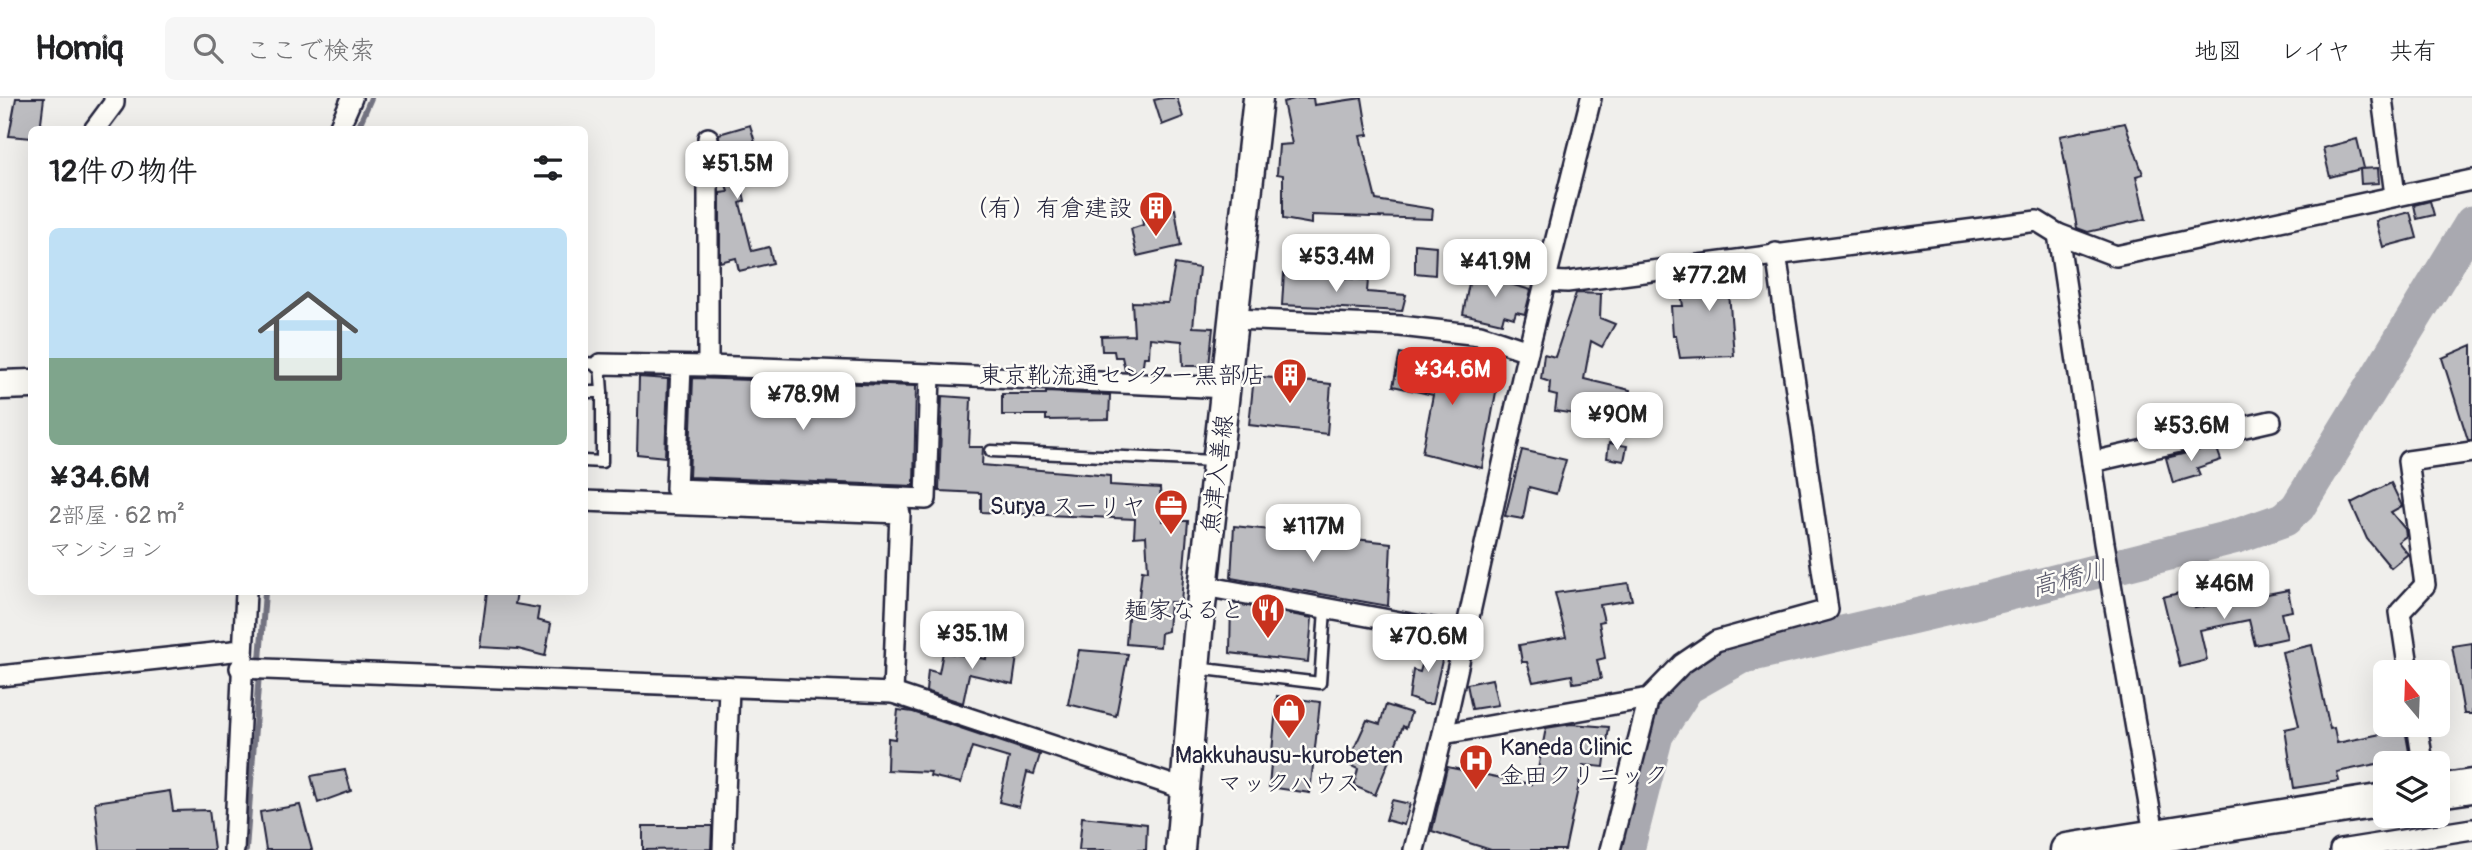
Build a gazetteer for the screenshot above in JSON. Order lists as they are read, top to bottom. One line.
{"streets":{"main road":["魚津入善線"]},"water":["高橋川"],"places":{"building":["（有）有倉建設","東京靴流通センター黒部店"],"office":["Surya スーリヤ"],"restaurant":["麺家なると"],"shop":["Makkuhausu-kurobeten マックハウス"],"hospital":["Kaneda Clinic 金田クリニック"]},"north":"top","page":{"header":"Homiq","search":"ここで検索","nav":["地図","レイヤ","共有"],"heading":"12件の物件","price":["¥51.5M","¥53.4M","¥41.9M","¥77.2M","¥34.6M","¥78.9M","¥90M","¥53.6M","¥117M","¥46M","¥35.1M","¥70.6M"],"list":[{"name":"¥34.6M","note":"2部屋 · 62 m² · マンション"}]}}
